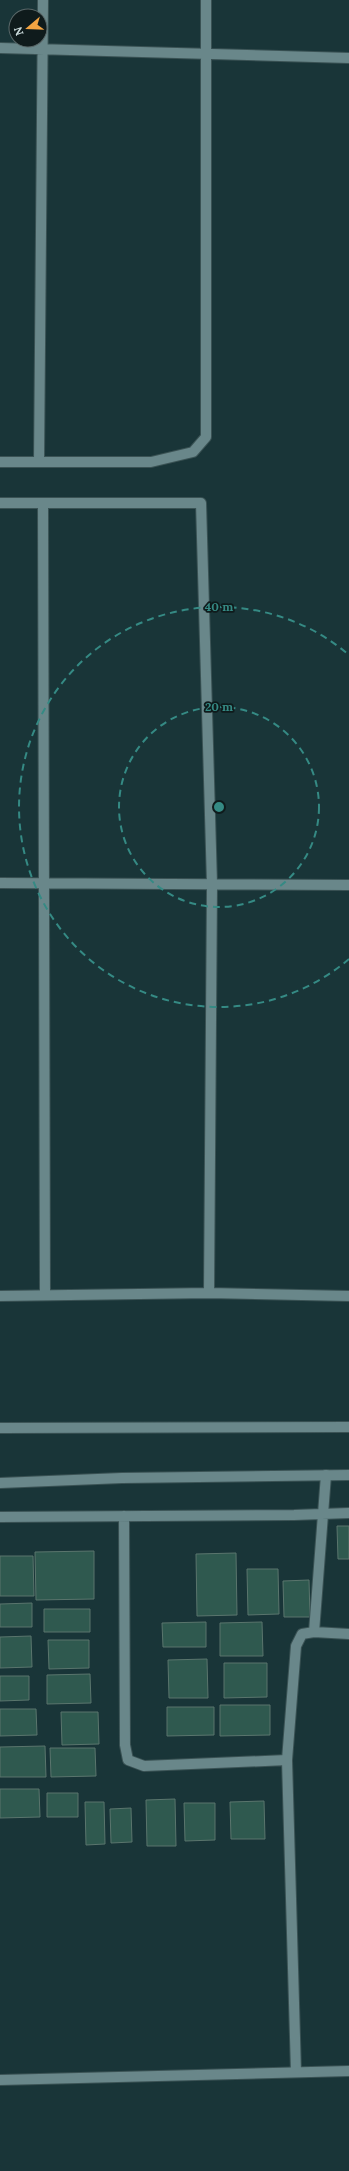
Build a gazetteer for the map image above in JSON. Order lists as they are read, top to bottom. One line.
{"north":"left","rings":["40 m","20 m"]}
